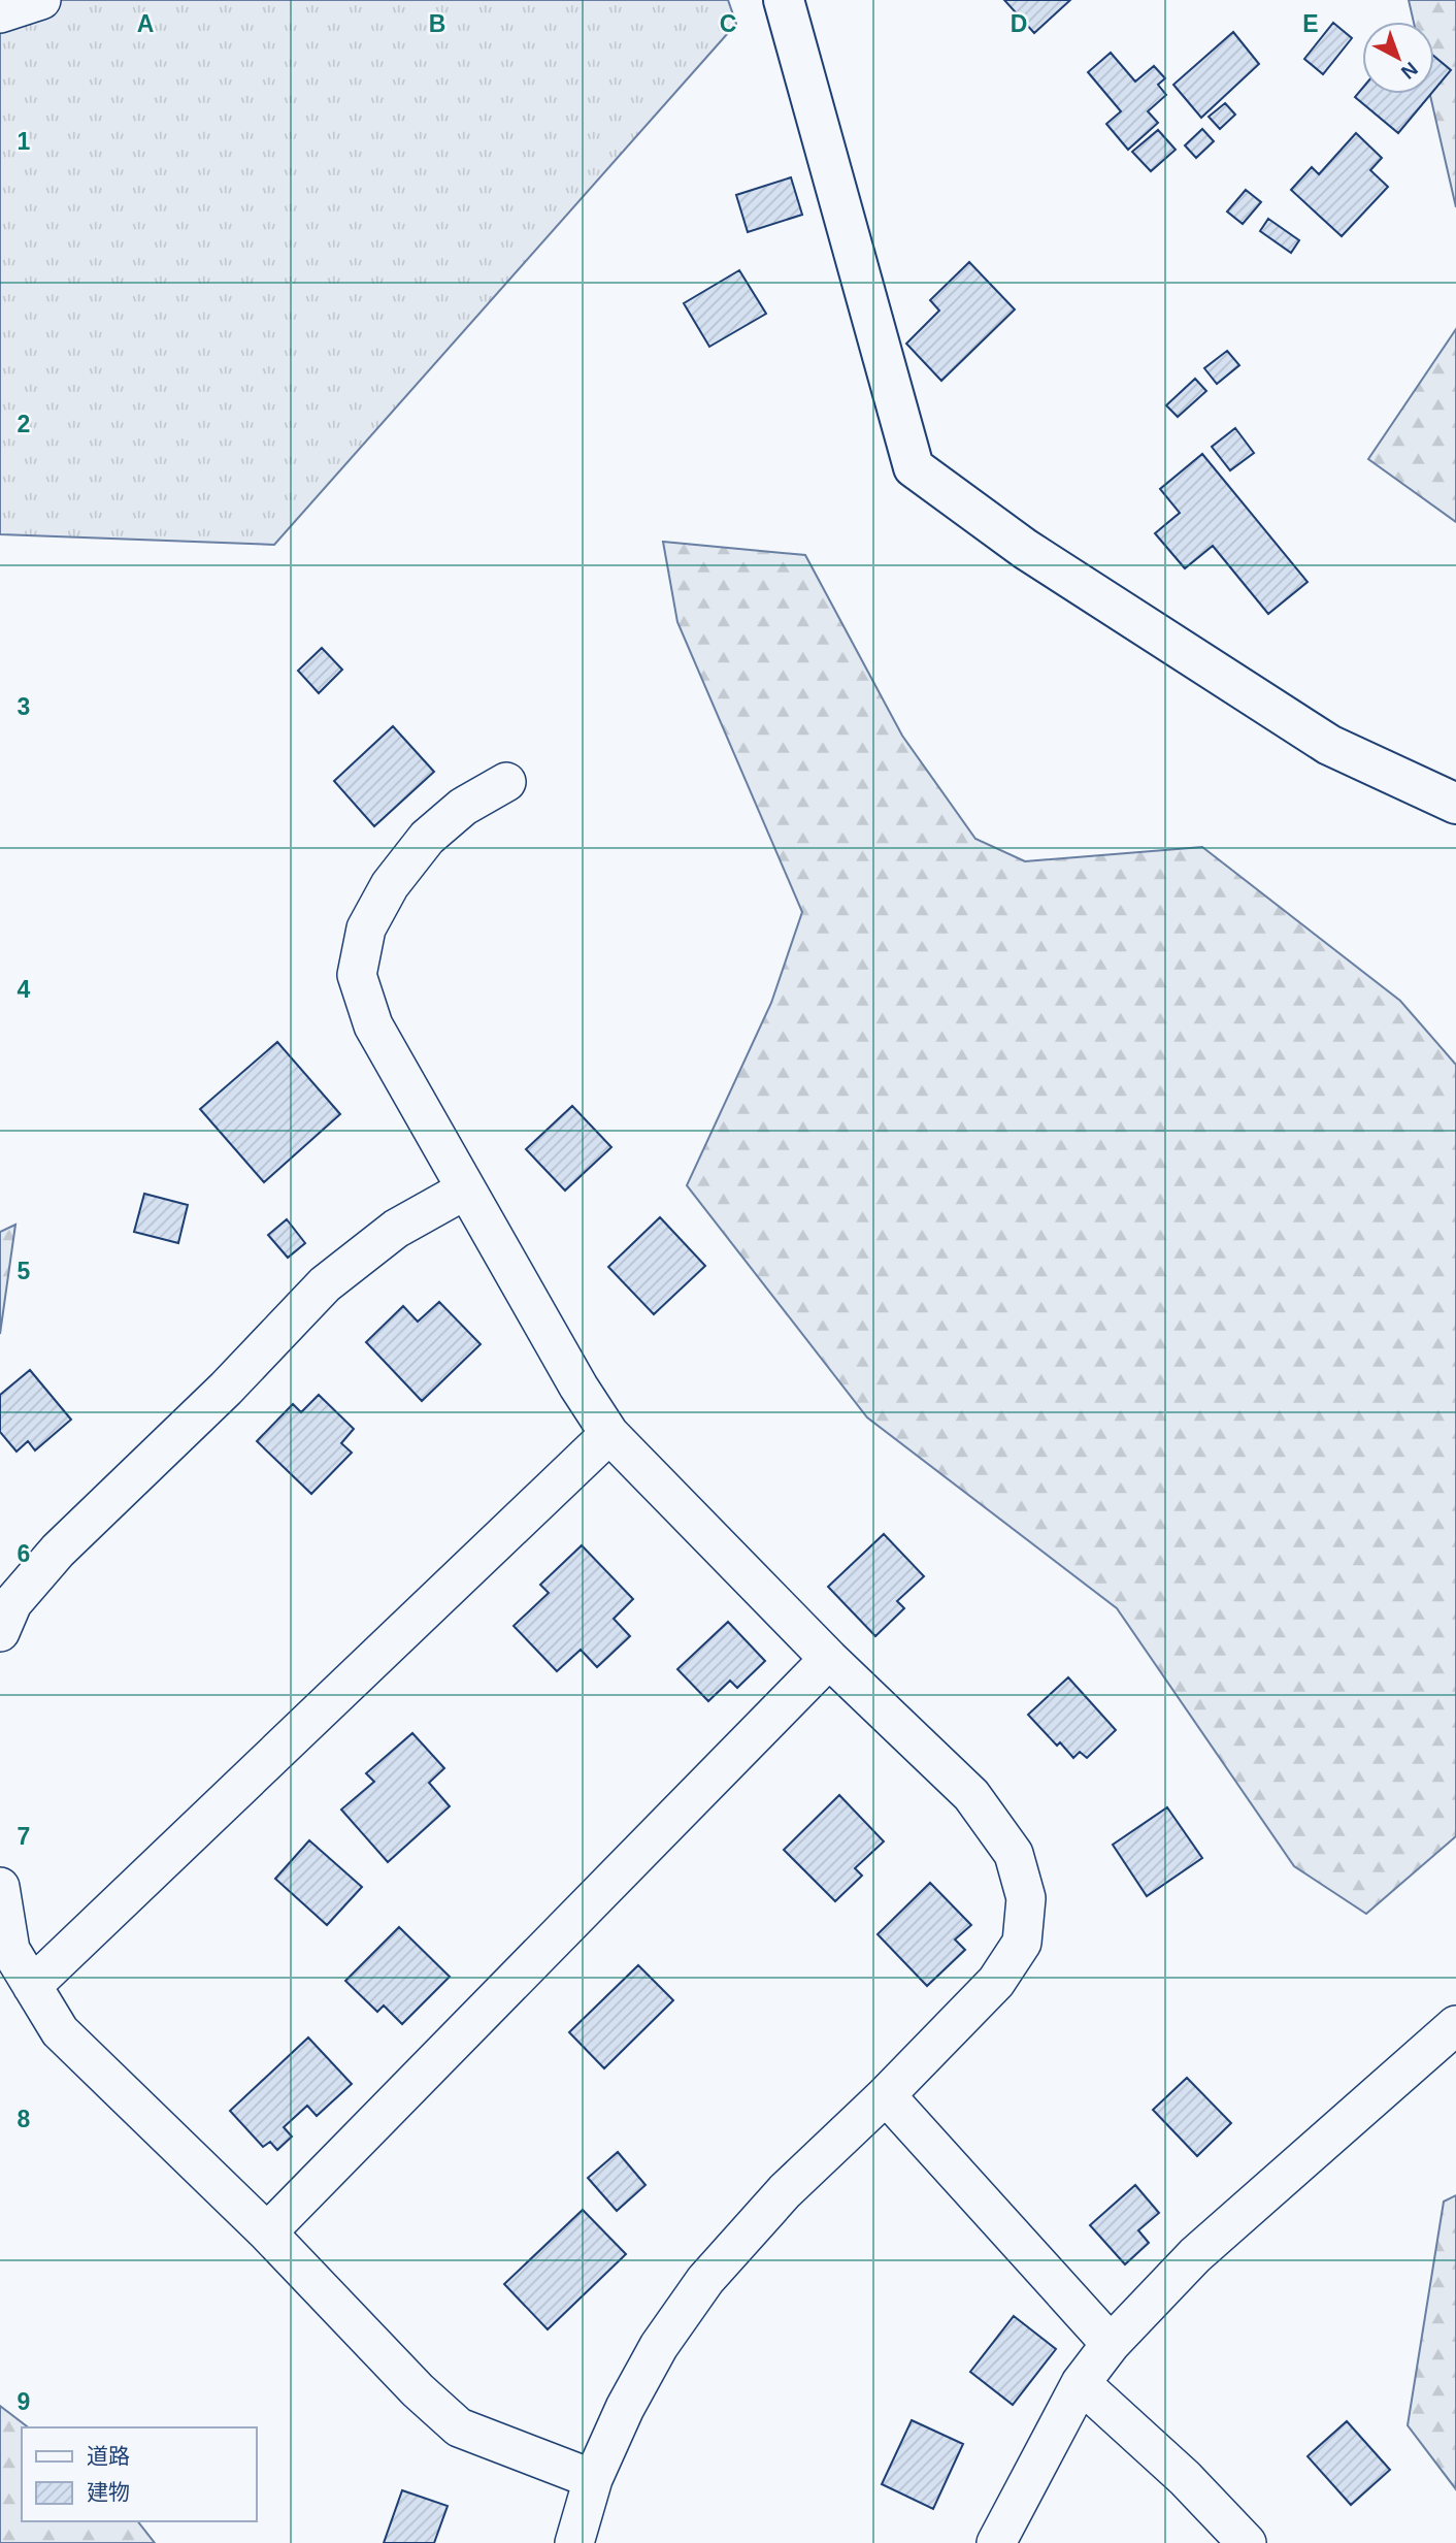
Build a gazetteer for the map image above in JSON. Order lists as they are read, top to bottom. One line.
{"legend":["道路","建物"],"north":"bottom right","grid":{"columns":["A","B","C","D","E"],"rows":["1","2","3","4","5","6","7","8","9"]}}
